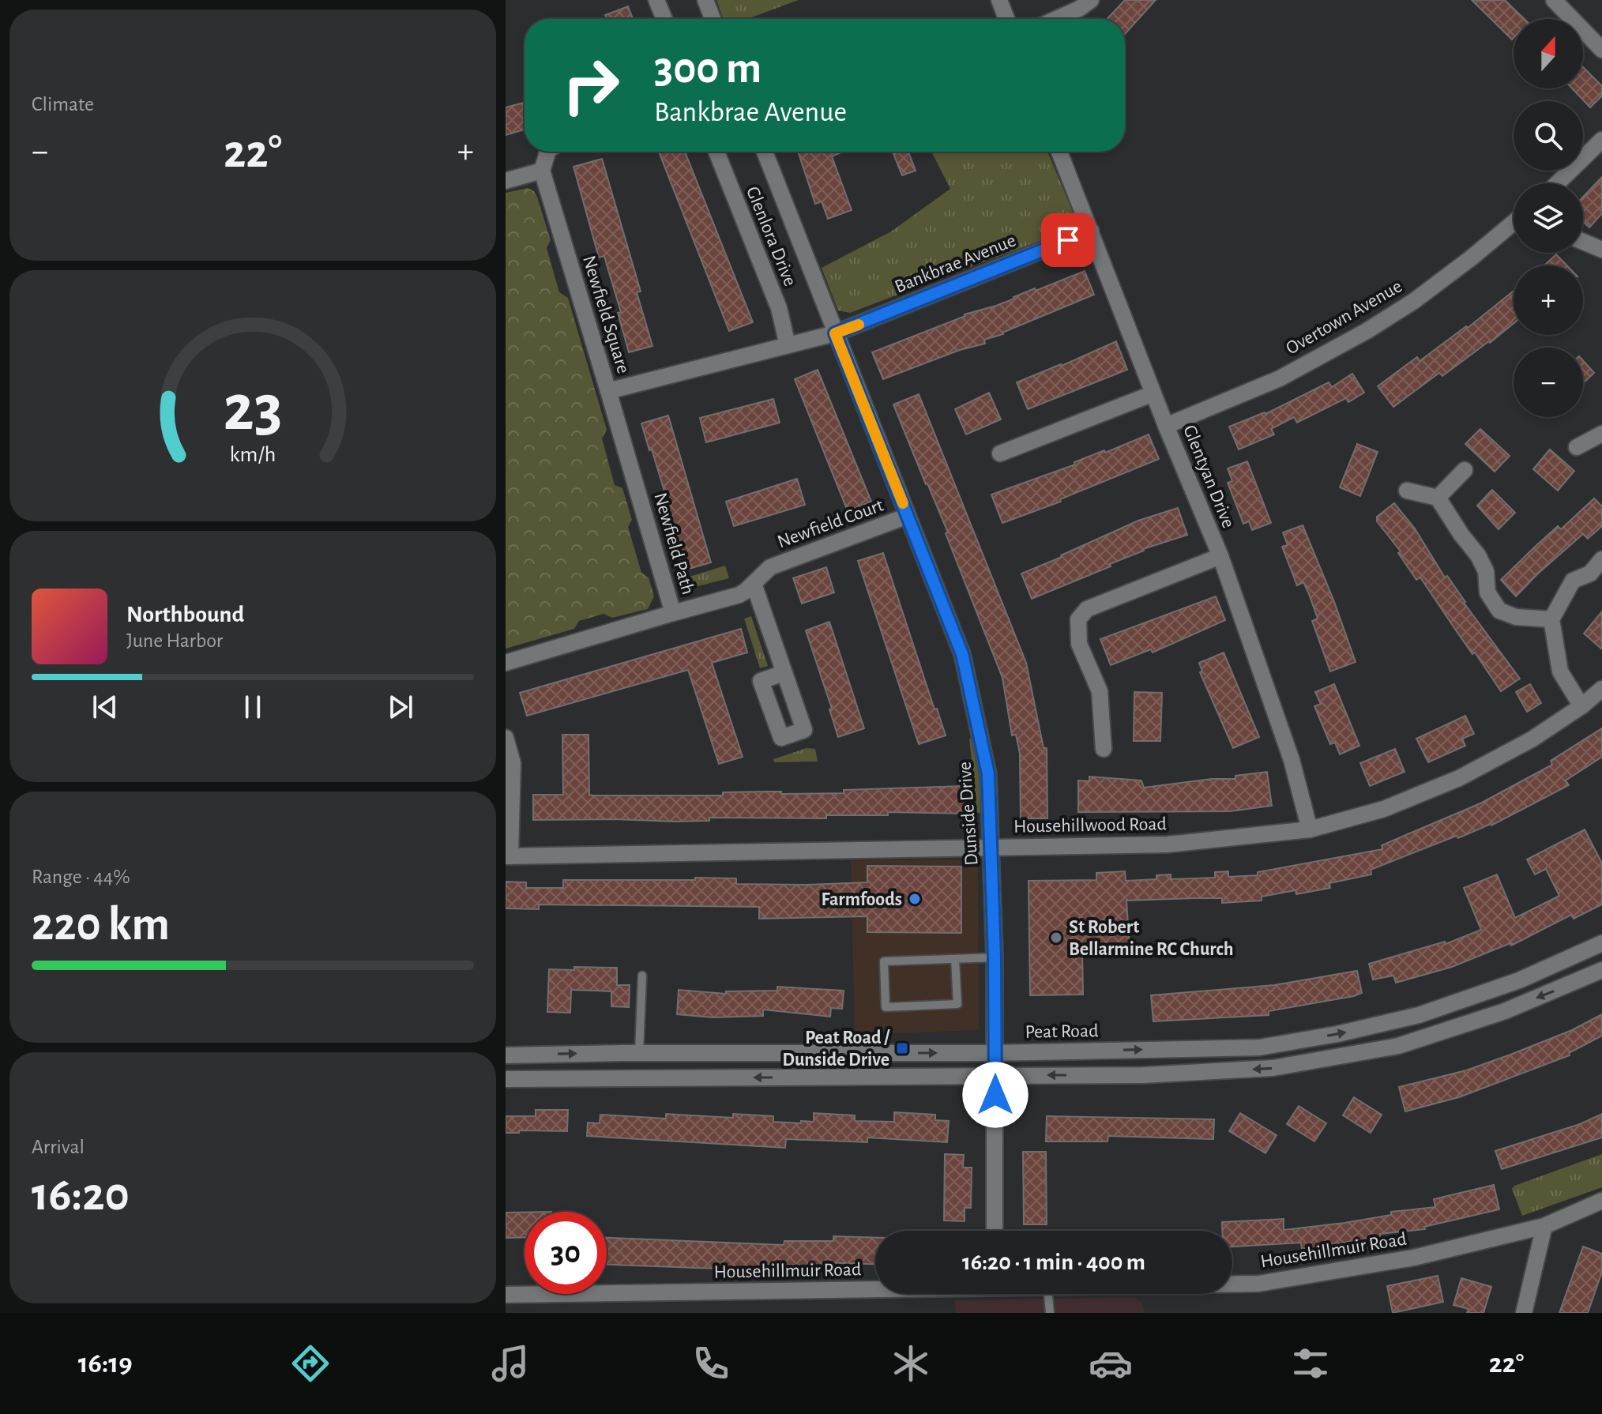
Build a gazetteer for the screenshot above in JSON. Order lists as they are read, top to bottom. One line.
{"streets":{"street":["Glenlora Drive","Bankbrae Avenue","Newfield Square","Overtown Avenue","Glentyan Drive","Newfield Court","Newfield Path","Dunside Drive","Househillwood Road","Peat Road","Househillmuir Road"]},"crossings":[["Glenlora Drive","Bankbrae Avenue"],["Glenlora Drive","Newfield Square"],["Glenlora Drive","Dunside Drive"],["Bankbrae Avenue","Newfield Square"],["Bankbrae Avenue","Glentyan Drive"],["Bankbrae Avenue","Dunside Drive"],["Newfield Square","Newfield Path"],["Newfield Square","Dunside Drive"],["Overtown Avenue","Glentyan Drive"],["Glentyan Drive","Househillwood Road"],["Newfield Court","Newfield Path"],["Newfield Court","Dunside Drive"],["Dunside Drive","Househillwood Road"],["Dunside Drive","Peat Road"]],"places":{"other":["Farmfoods","St Robert Bellarmine RC Church"],"transit":["Peat Road / Dunside Drive"]},"north":"top","page":{"tile":["Climate",["Range · 44%","220 km"],["Arrival","16:20"]],"map_buttons":["+","−"],"turn":["300 m","Bankbrae Avenue"],"heat":["−","22°","+"],"song":["Northbound","June Harbor"],"limit":"30","trip":"16:20 · 1 min · 400 m","tabs":["16:19","22°"],"gauge":["23","km/h"]}}
